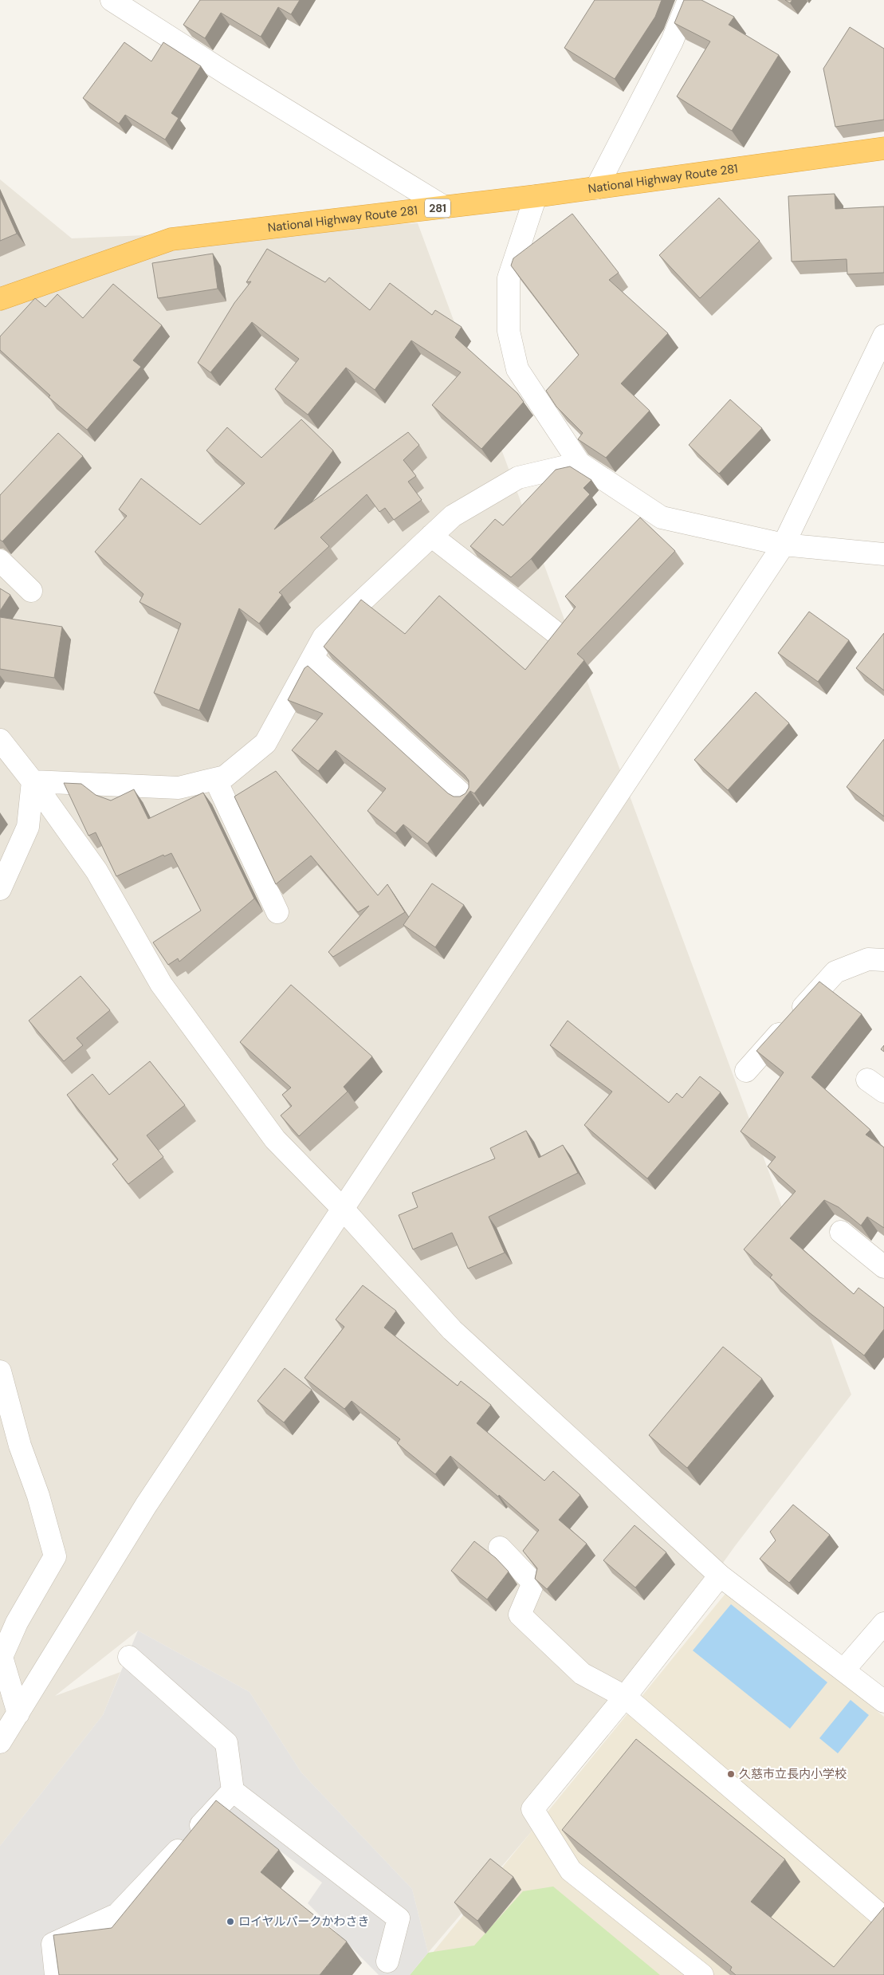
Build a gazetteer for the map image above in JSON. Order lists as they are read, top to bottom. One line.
{"streets":{"highway":["National Highway Route 281","281"]},"places":["久慈市立長内小学校","ロイヤルパークかわさき"]}
